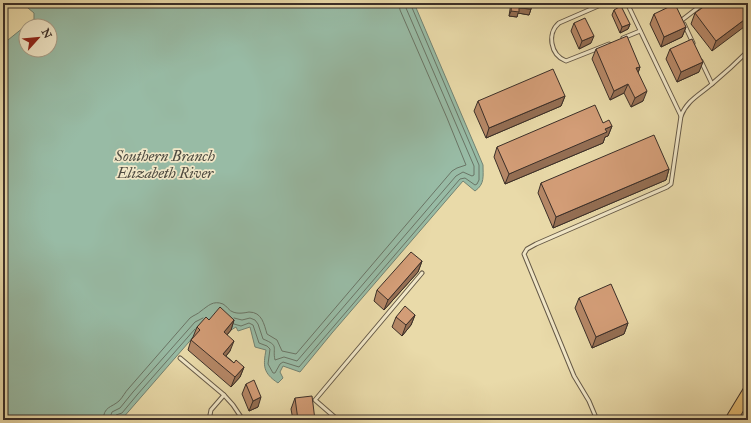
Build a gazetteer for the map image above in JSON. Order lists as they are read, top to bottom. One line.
{"water":["Southern Branch Elizabeth River"],"north":"top right"}
